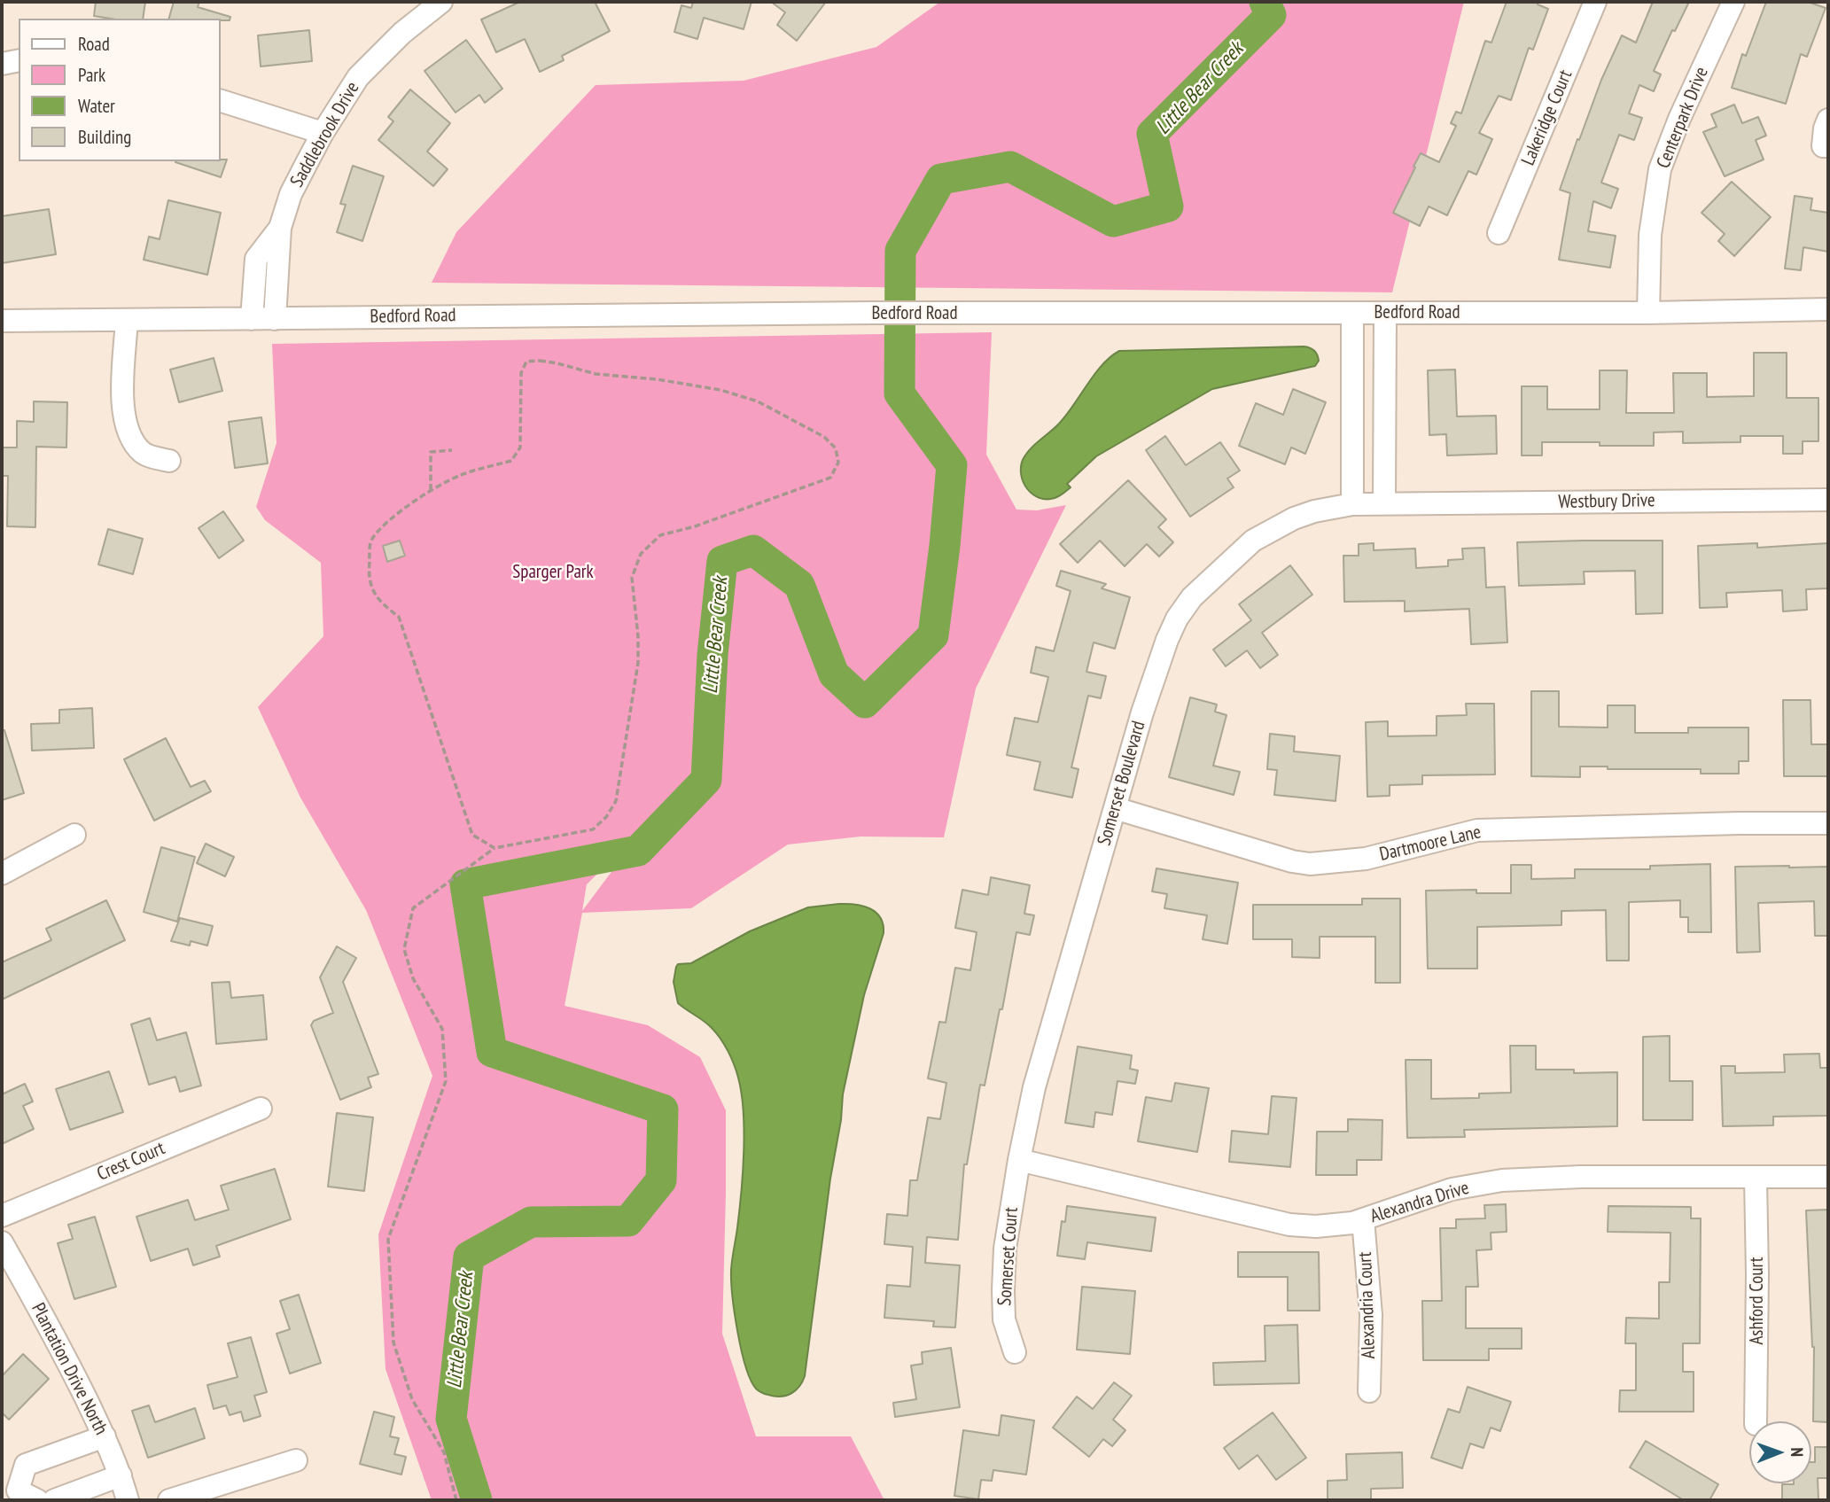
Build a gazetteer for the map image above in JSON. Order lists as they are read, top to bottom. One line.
{"streets":{"street":["Lakeridge Court","Centerpark Drive","Saddlebrook Drive","Bedford Road","Westbury Drive","Somerset Boulevard","Dartmoore Lane","Crest Court","Alexandra Drive","Somerset Court","Ashford Court","Alexandria Court","Plantation Drive North"]},"crossings":[["Centerpark Drive","Bedford Road"],["Saddlebrook Drive","Bedford Road"],["Westbury Drive","Somerset Boulevard"],["Somerset Boulevard","Dartmoore Lane"],["Somerset Boulevard","Alexandra Drive"],["Somerset Boulevard","Somerset Court"],["Alexandra Drive","Somerset Court"],["Alexandra Drive","Ashford Court"],["Alexandra Drive","Alexandria Court"]],"water":["Little Bear Creek"],"parks":["Sparger Park"],"legend":["Road","Park","Water","Building"],"north":"right"}
